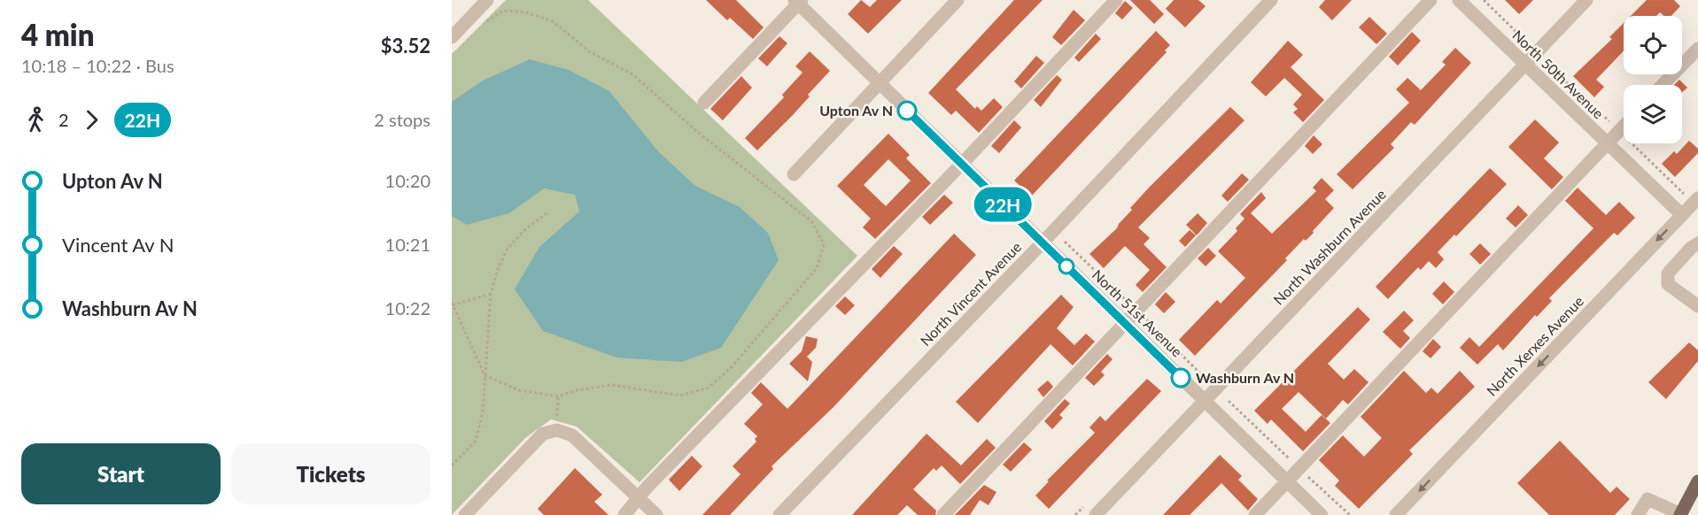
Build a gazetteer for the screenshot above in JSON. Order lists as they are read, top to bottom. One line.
{"streets":{"street":["North 50th Avenue","North Washburn Avenue","North Vincent Avenue","North 51st Avenue","North Xerxes Avenue"]},"crossings":[["North 50th Avenue","North Washburn Avenue"],["North 50th Avenue","North Xerxes Avenue"],["North Washburn Avenue","North 51st Avenue"],["North Vincent Avenue","North 51st Avenue"]],"places":["Upton Av N","Washburn Av N"],"lines":["bus line 22H"],"page":{"heading":["4 min","10:18 – 10:22 · Bus","$3.52"],"on_map":"22H","legs":["2","22H","2 stops"],"list":[{"name":"Upton Av N","value":"10:20"},{"name":"Vincent Av N","value":"10:21"},{"name":"Washburn Av N","value":"10:22"}],"buttons":["Start","Tickets"]}}
